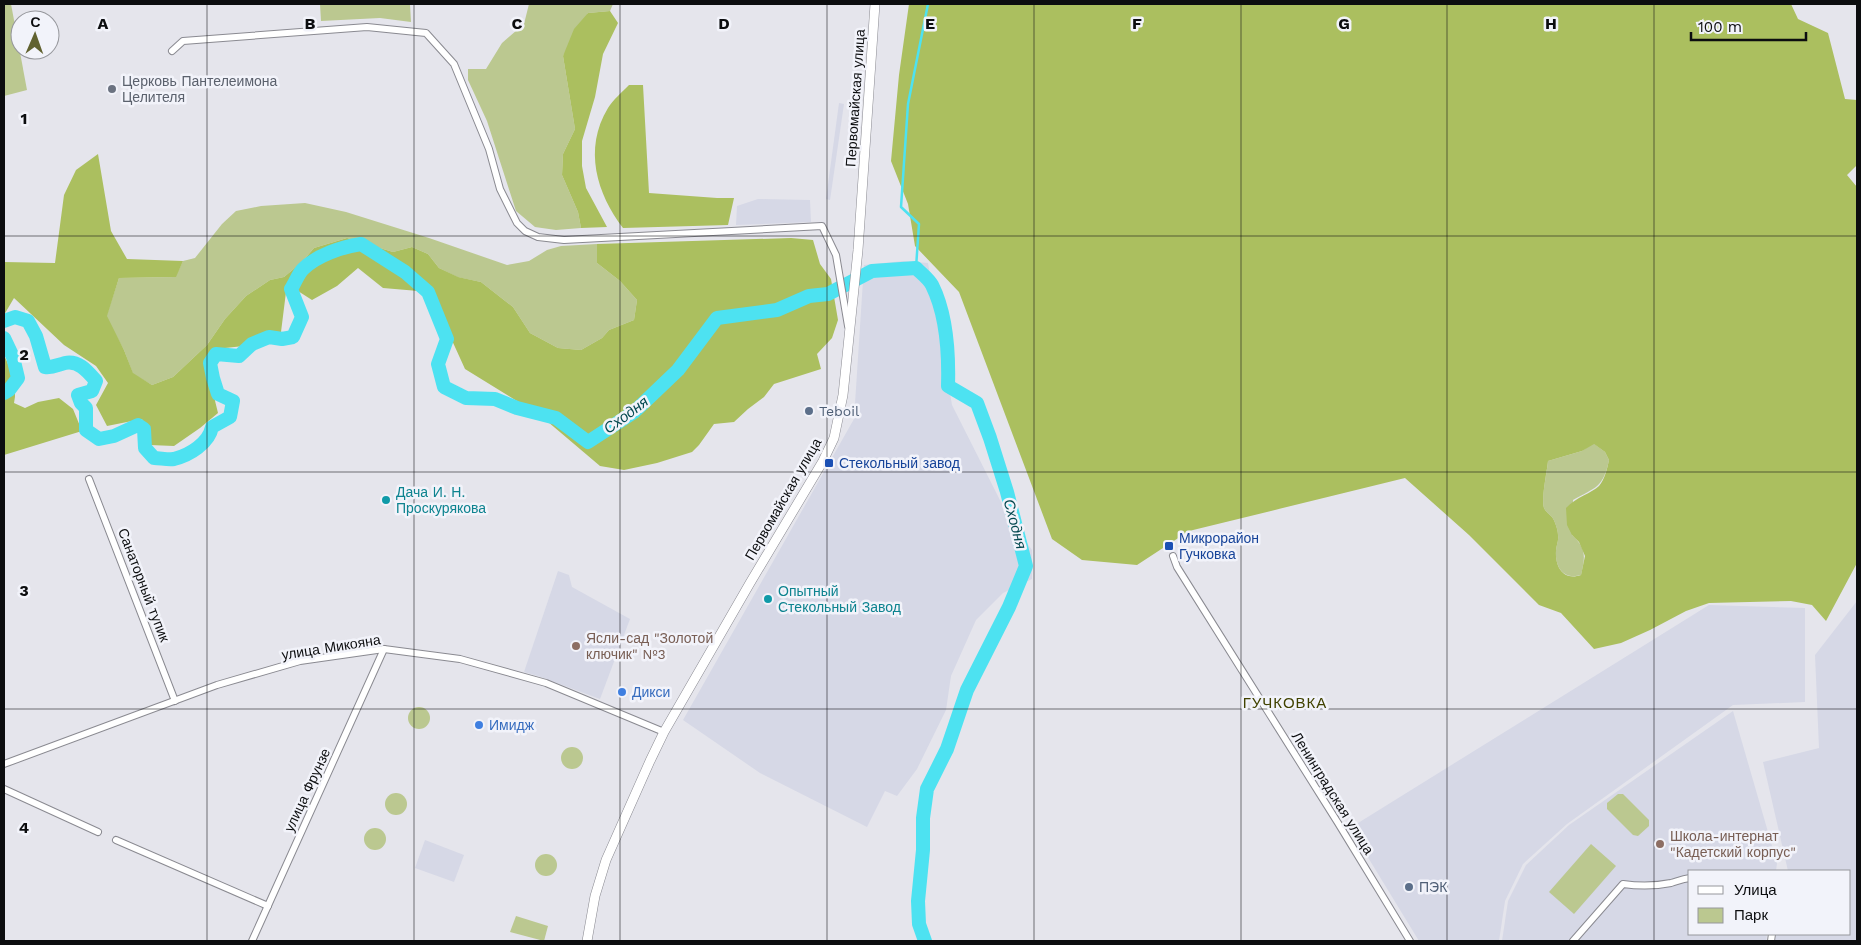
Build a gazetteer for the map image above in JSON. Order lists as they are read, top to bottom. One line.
{"streets":{"main road":["Первомайская улица"],"street":["Санаторный тупик","улица Микояна","улица Фрунзе","Ленинградская улица"]},"crossings":[["Первомайская улица","улица Микояна"],["Санаторный тупик","улица Микояна"],["улица Микояна","улица Фрунзе"]],"districts":["ГУЧКОВКА"],"water":["Сходня"],"places":{"other":["Церковь Пантелеимона Целителя","Teboil","Дача И. Н. Проскурякова","Опытный Стекольный Завод","Ясли-сад \"Золотой ключик\" №3","Дикси","Имидж","Школа-интернат \"Кадетский корпус\"","ПЭК"],"transit":["Стекольный завод","Микрорайон Гучковка"]},"legend":["Улица","Парк"],"scale_bar":"100 m","north":"top","grid":{"columns":["A","B","C","D","E","F","G","H"],"rows":["1","2","3","4"]}}
